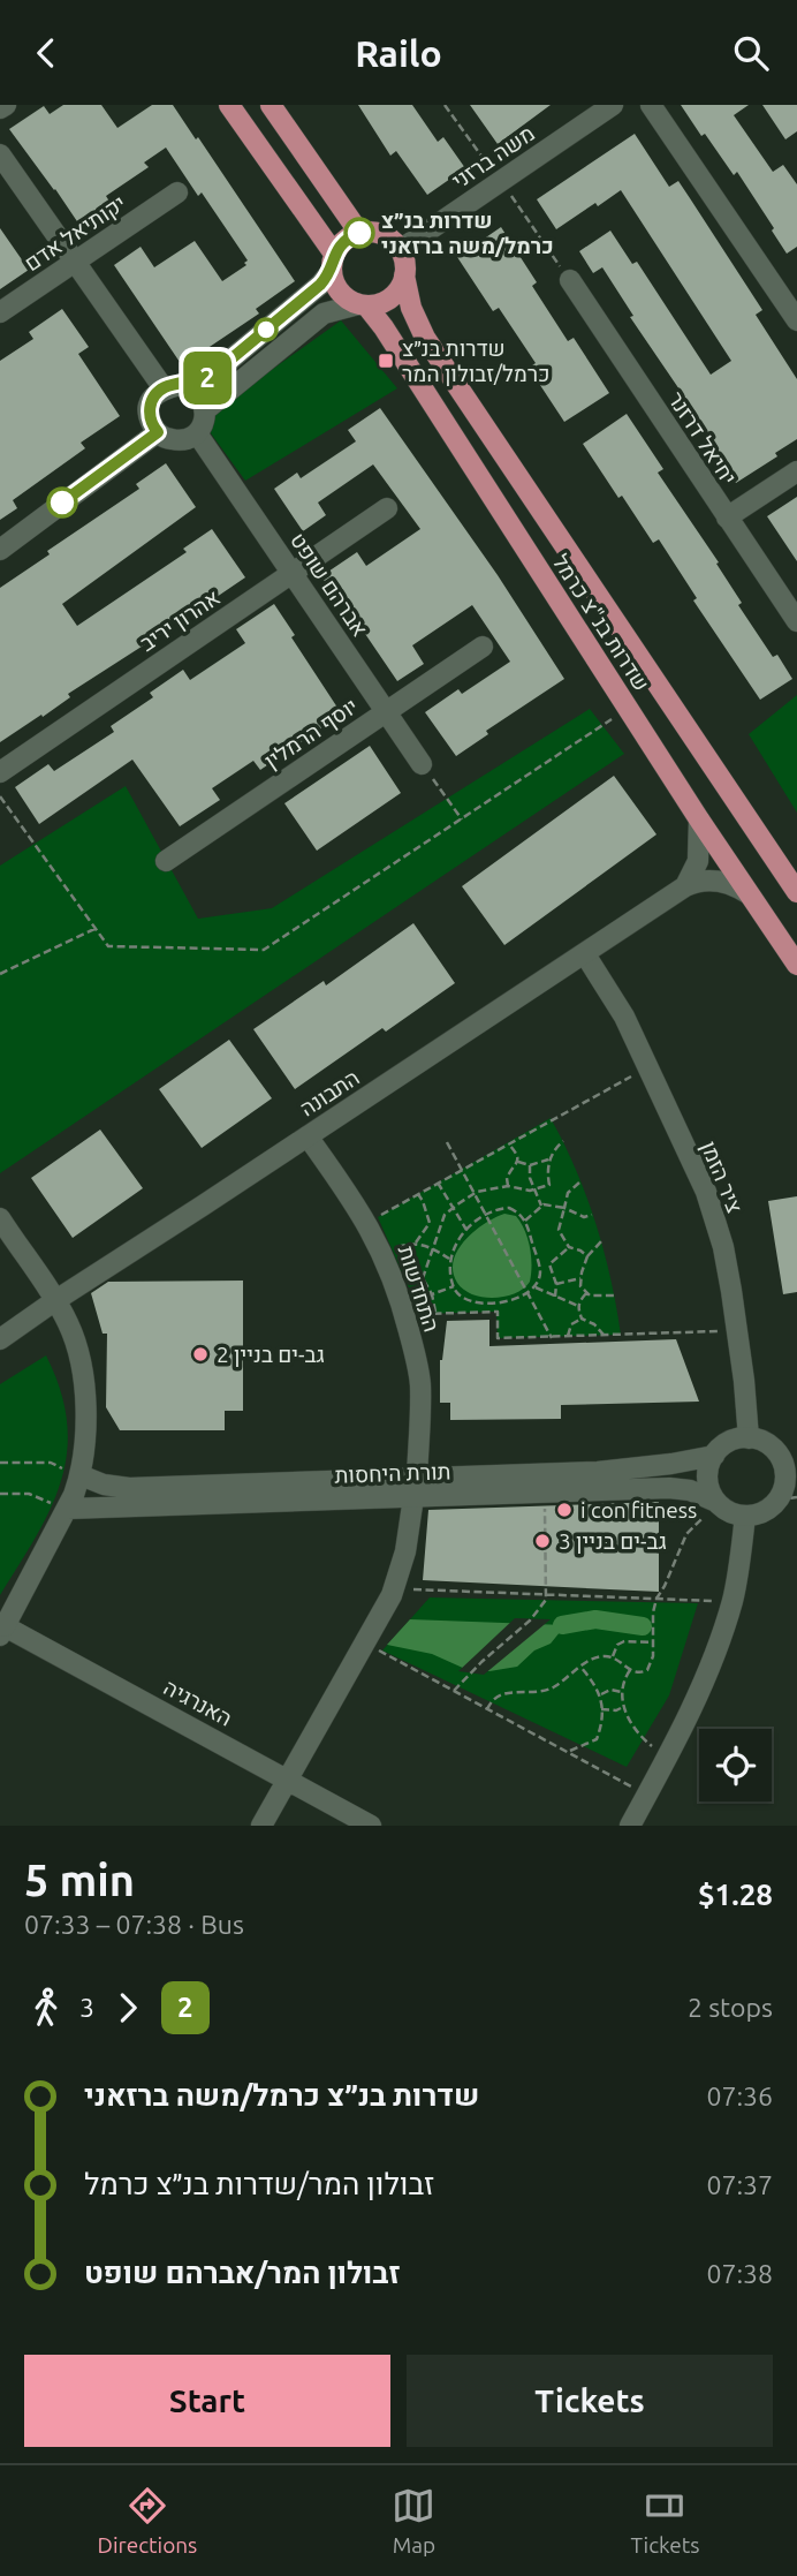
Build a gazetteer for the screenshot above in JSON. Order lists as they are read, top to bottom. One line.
{"streets":{"main road":["שדרות בנ\"צ כרמל"],"street":["משה ברזני","יקותיאל אדם","יחיאל דרזנר","אברהם שופט","אהרון יריב","יוסף הרמלין","התבונה","ציר הזמן","התחדשות","תורת היחסות","האנרגיה"]},"crossings":[["משה ברזני","שדרות בנ\"צ כרמל"],["אברהם שופט","אהרון יריב"],["אברהם שופט","יוסף הרמלין"],["שדרות בנ\"צ כרמל","התבונה"],["התבונה","ציר הזמן"],["התבונה","התחדשות"],["ציר הזמן","תורת היחסות"],["התחדשות","תורת היחסות"],["התחדשות","האנרגיה"]],"places":{"other":["שדרות בנ״צ כרמל/משה ברזאני","גב-ים בניין 2","i con fitness","גב-ים בניין 3"],"transit":["שדרות בנ״צ כרמל/זבולון המר"]},"lines":["bus line 2"],"page":{"header":"Railo","on_map":"2","heading":["5 min","07:33 – 07:38 · Bus","$1.28"],"legs":["3","2","2 stops"],"list":[{"name":"שדרות בנ״צ כרמל/משה ברזאני","value":"07:36"},{"name":"זבולון המר/שדרות בנ״צ כרמל","value":"07:37"},{"name":"זבולון המר/אברהם שופט","value":"07:38"}],"buttons":["Start","Tickets"],"tabs":["Directions","Map","Tickets"]}}
